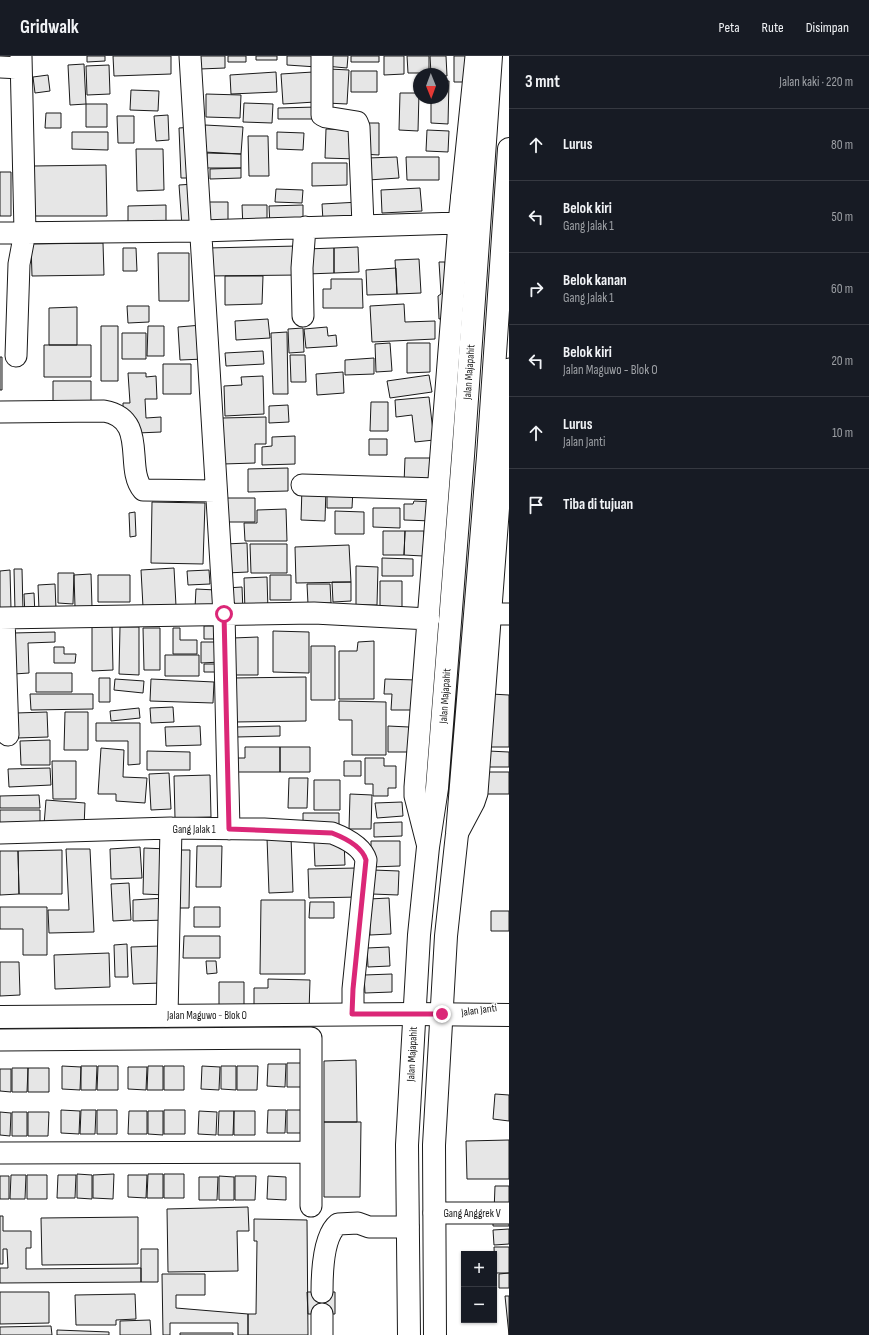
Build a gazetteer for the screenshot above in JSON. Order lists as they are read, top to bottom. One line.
{"streets":{"main road":["Jalan Majapahit","Jalan Janti","Jalan Maguwo - Blok O"],"street":["Gang Jalak 1","Gang Anggrek V"]},"crossings":[["Jalan Majapahit","Jalan Janti"],["Jalan Majapahit","Jalan Maguwo - Blok O"],["Jalan Majapahit","Gang Anggrek V"],["Gang Jalak 1","Jalan Maguwo - Blok O"],["Jalan Janti","Jalan Maguwo - Blok O"]],"north":"bottom","page":{"header":"Gridwalk","nav":["Peta","Rute","Disimpan"],"heading":["3 mnt","Jalan kaki · 220 m"],"list":[["Lurus","80 m"],["Belok kiri","Gang Jalak 1","50 m"],["Belok kanan","Gang Jalak 1","60 m"],["Belok kiri","Jalan Maguwo - Blok O","20 m"],["Lurus","Jalan Janti","10 m"],"Tiba di tujuan"],"map_buttons":["+","−"]}}
